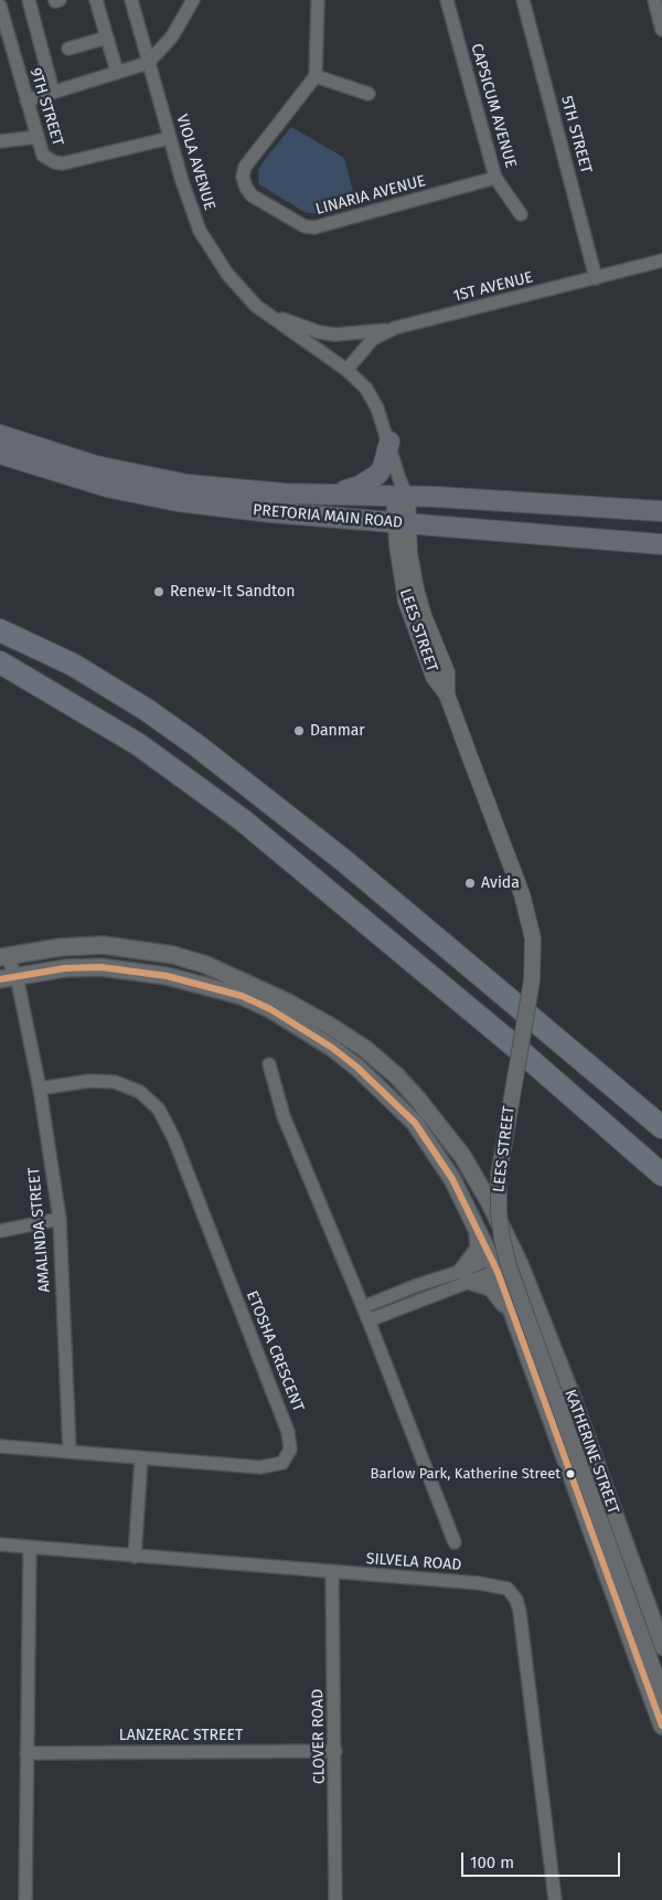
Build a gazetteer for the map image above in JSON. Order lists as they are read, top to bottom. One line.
{"streets":{"main road":["PRETORIA MAIN ROAD","KATHERINE STREET"],"street":["CAPSICUM AVENUE","9TH STREET","5TH STREET","VIOLA AVENUE","LINARIA AVENUE","1ST AVENUE","LEES STREET","AMALINDA STREET","ETOSHA CRESCENT","SILVELA ROAD","LANZERAC STREET","CLOVER ROAD"]},"crossings":[["CAPSICUM AVENUE","LINARIA AVENUE"],["9TH STREET","VIOLA AVENUE"],["5TH STREET","1ST AVENUE"],["VIOLA AVENUE","1ST AVENUE"],["VIOLA AVENUE","PRETORIA MAIN ROAD"],["VIOLA AVENUE","LEES STREET"],["PRETORIA MAIN ROAD","LEES STREET"],["AMALINDA STREET","ETOSHA CRESCENT"],["AMALINDA STREET","KATHERINE STREET"],["SILVELA ROAD","CLOVER ROAD"],["LANZERAC STREET","CLOVER ROAD"]],"places":["Renew-It Sandton","Danmar","Avida","Barlow Park, Katherine Street"],"scale_bar":"100 m"}
